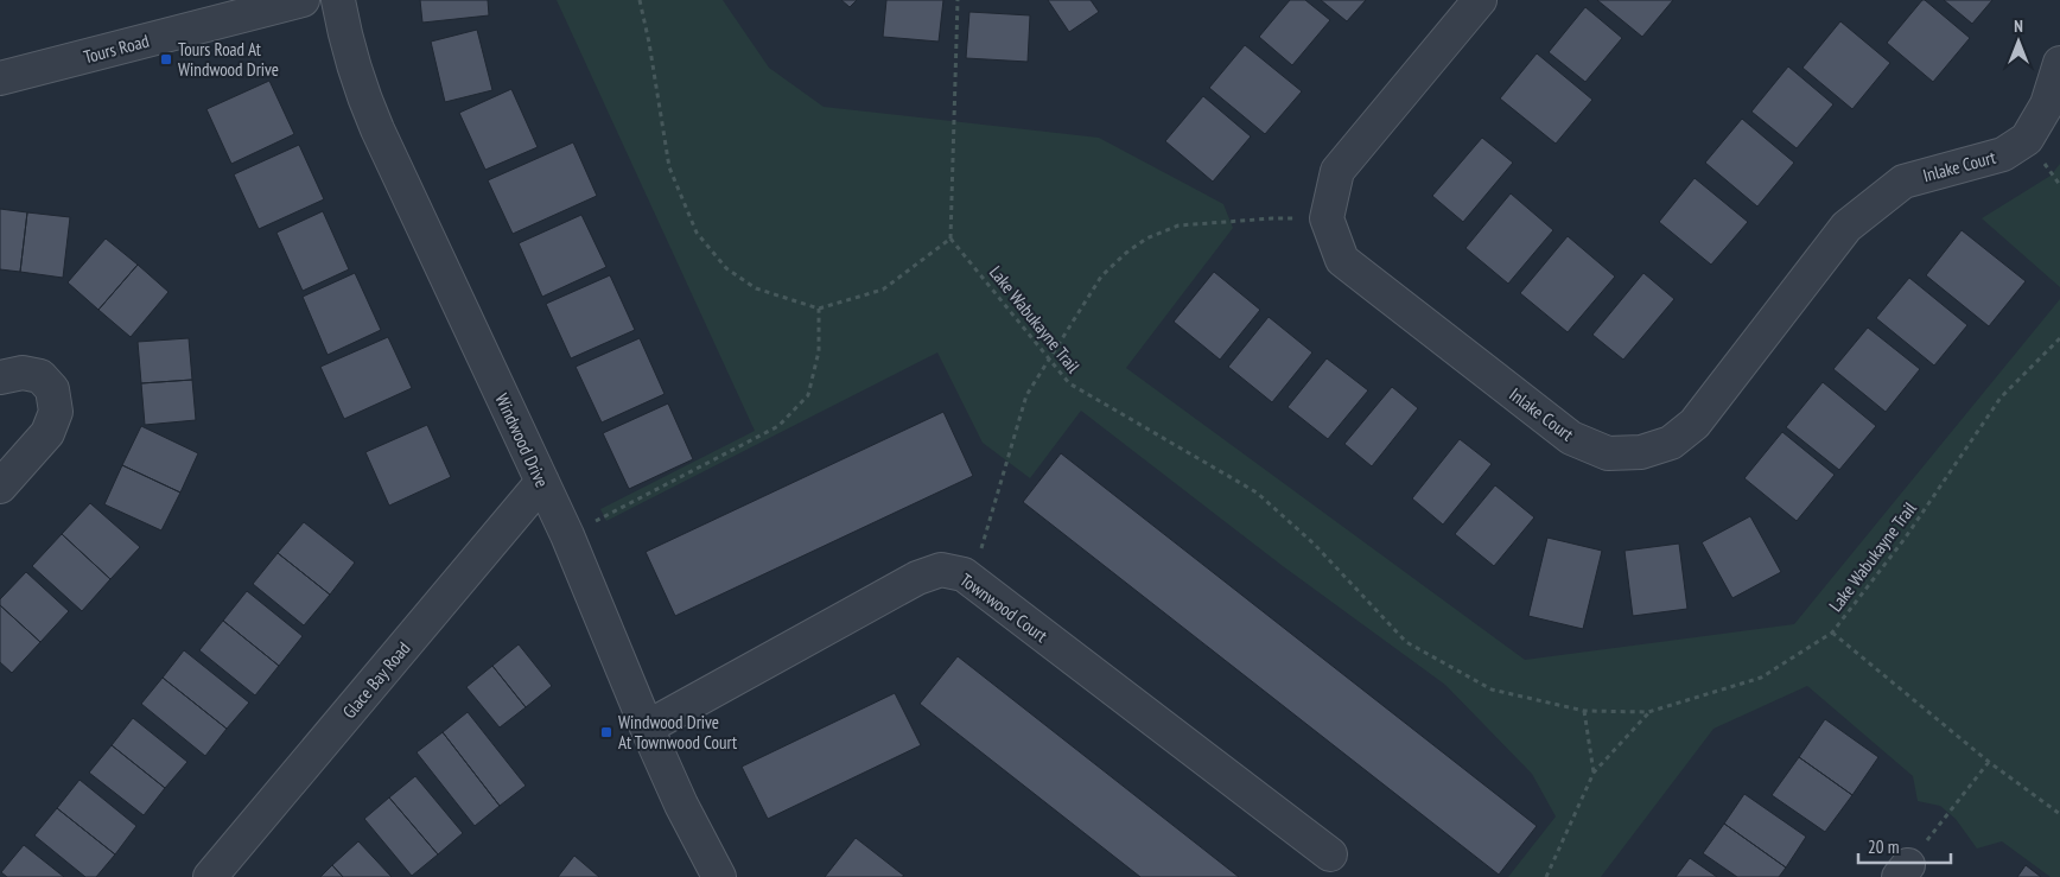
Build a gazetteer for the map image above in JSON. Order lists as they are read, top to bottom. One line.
{"streets":{"street":["Tours Road","Inlake Court","Windwood Drive","Townwood Court","Glace Bay Road"],"path":["Lake Wabukayne Trail"]},"crossings":[["Windwood Drive","Townwood Court"],["Windwood Drive","Glace Bay Road"]],"places":{"transit":["Tours Road At Windwood Drive","Windwood Drive At Townwood Court"]},"scale_bar":"20 m","north":"top"}
